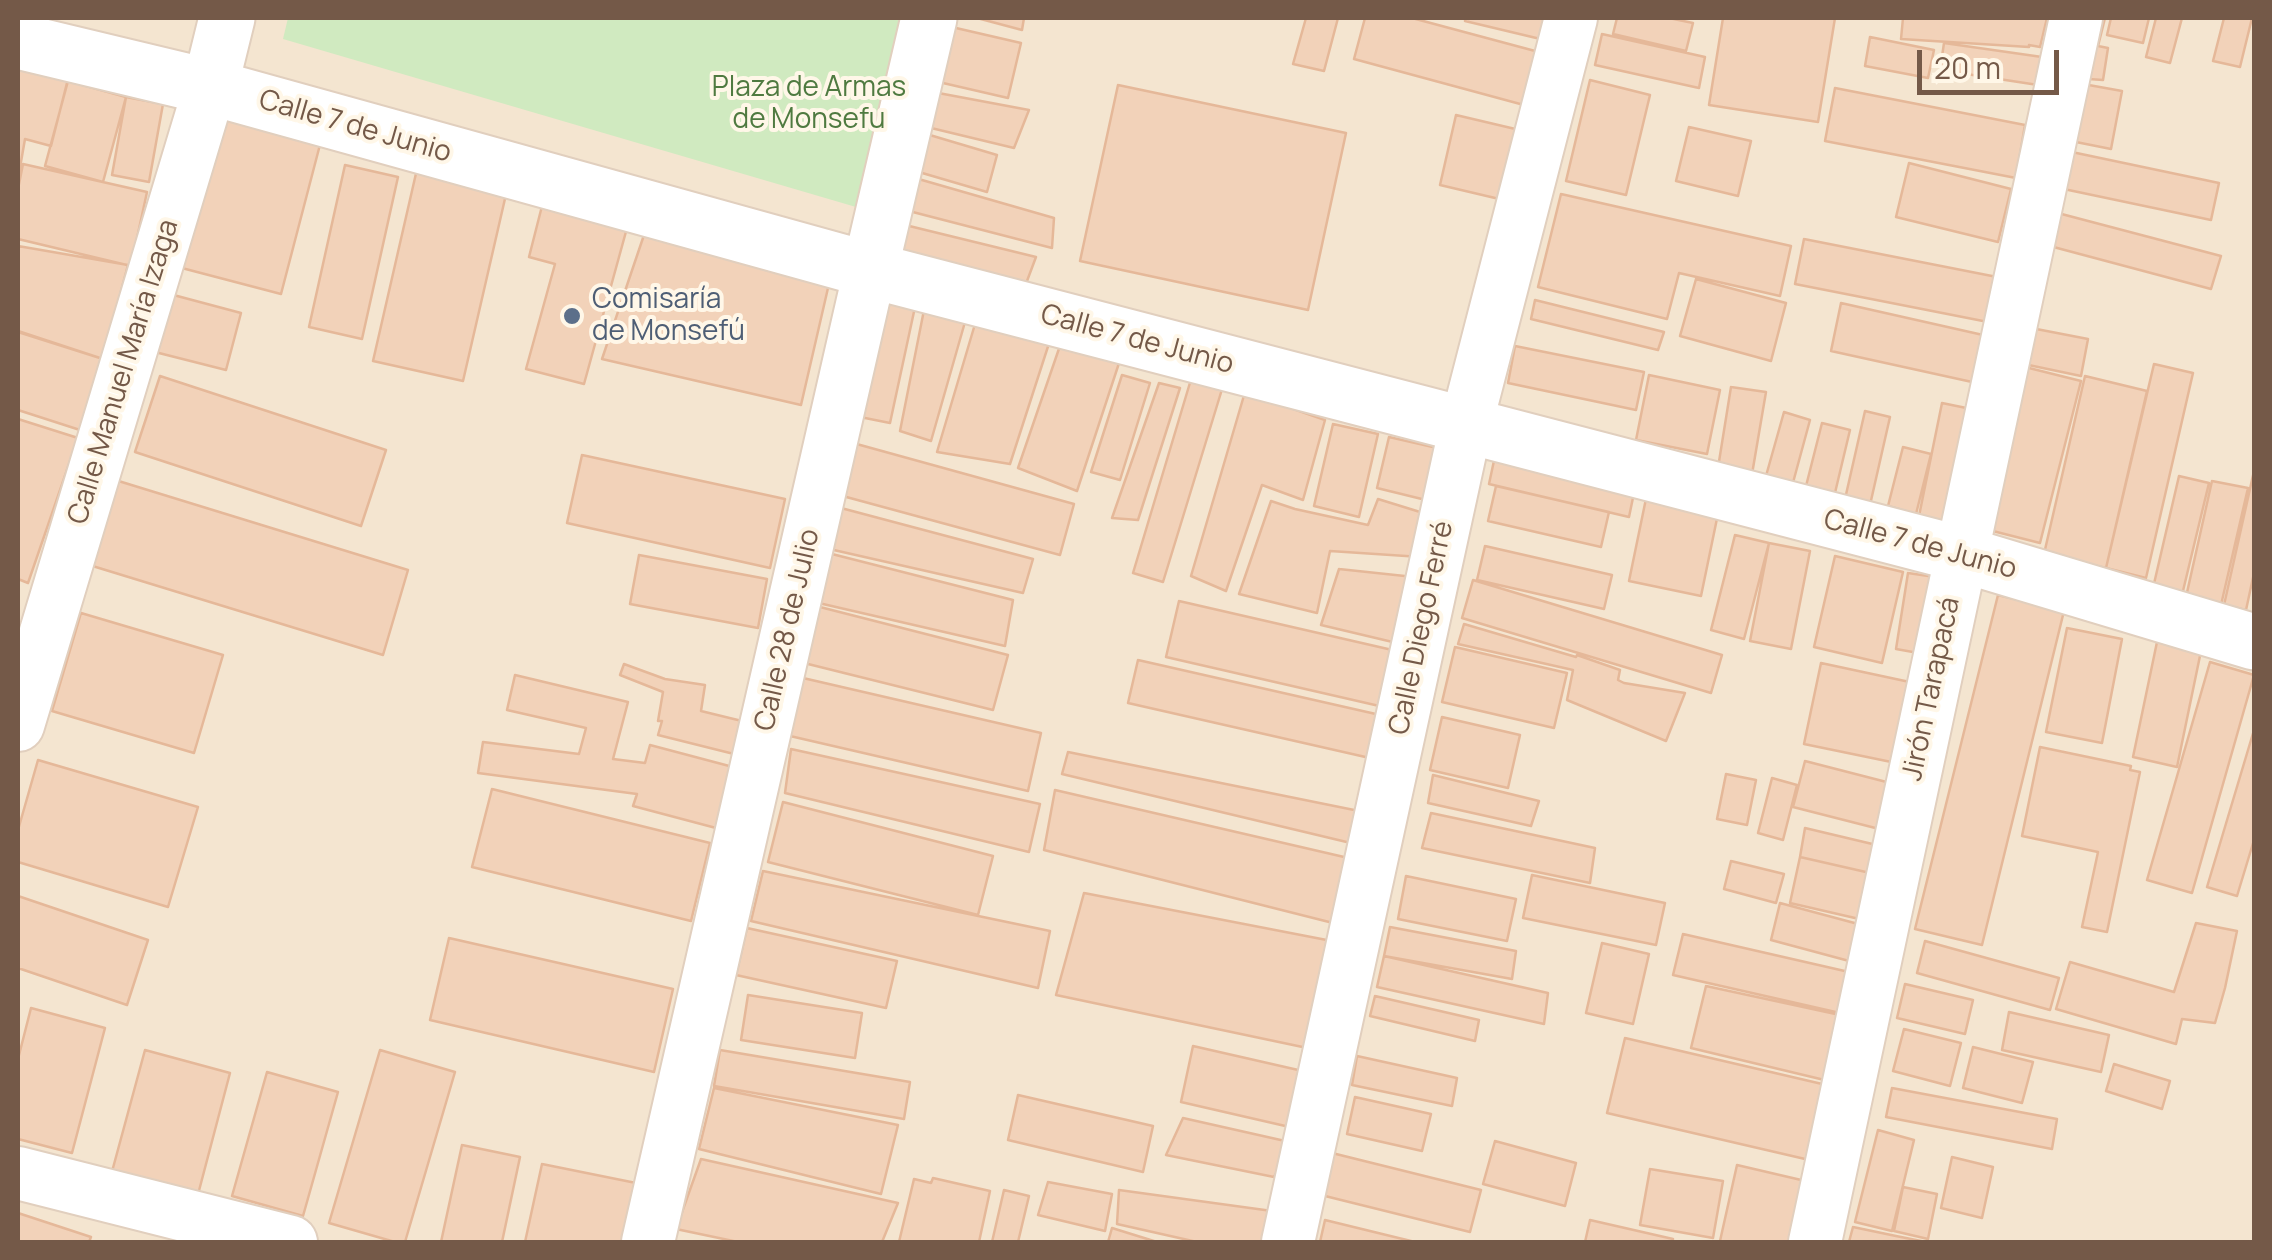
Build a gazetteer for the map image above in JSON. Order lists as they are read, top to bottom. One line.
{"streets":{"street":["Calle 7 de Junio","Calle Manuel María Izaga","Calle Diego Ferré","Calle 28 de Julio","Jirón Tarapacá"]},"crossings":[["Calle 7 de Junio","Calle Manuel María Izaga"],["Calle 7 de Junio","Calle Diego Ferré"],["Calle 7 de Junio","Calle 28 de Julio"],["Calle 7 de Junio","Jirón Tarapacá"]],"parks":["Plaza de Armas de Monsefu"],"places":["Comisaría de Monsefú"],"scale_bar":"20 m"}
